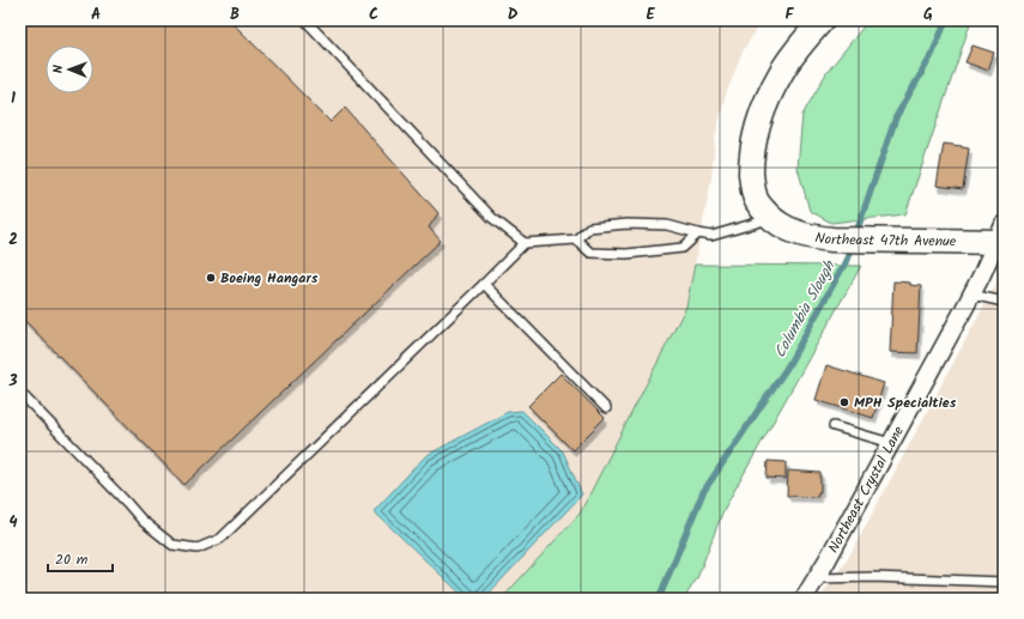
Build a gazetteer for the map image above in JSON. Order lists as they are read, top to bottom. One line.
{"streets":{"street":["Northeast 47th Avenue","Northeast Crystal Lane"]},"crossings":[["Northeast 47th Avenue","Northeast Crystal Lane"]],"water":["Columbia Slough"],"places":["Boeing Hangars","MPH Specialties"],"scale_bar":"20 m","north":"left","grid":{"columns":["A","B","C","D","E","F","G"],"rows":["1","2","3","4"]}}
